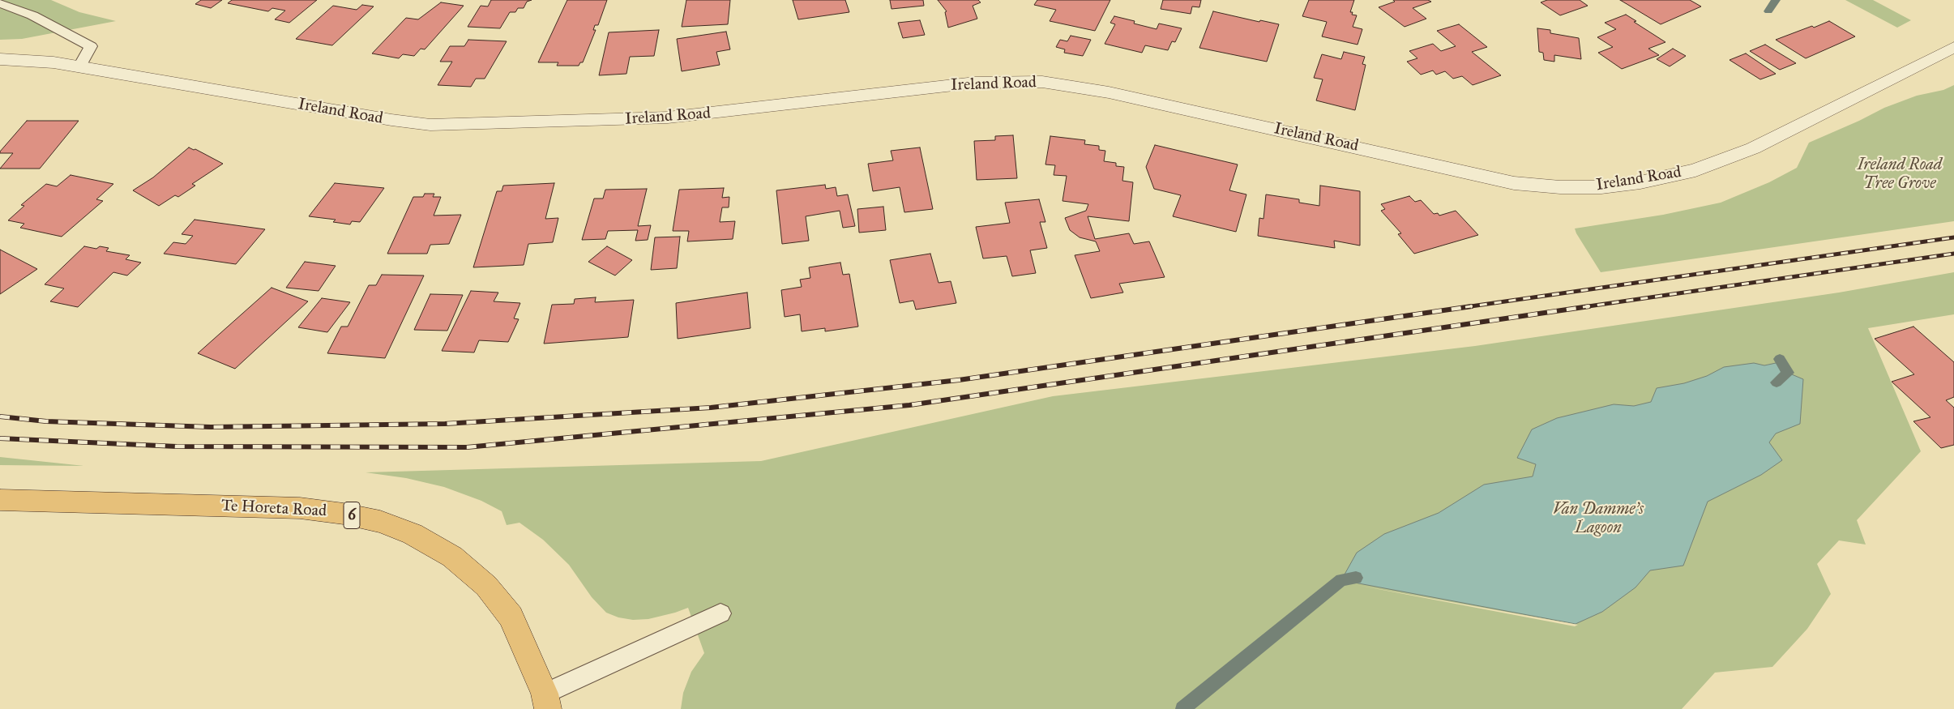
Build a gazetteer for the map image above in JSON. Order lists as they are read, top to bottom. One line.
{"streets":{"main road":["Te Horeta Road","6"],"street":["Ireland Road"]},"parks":["Ireland Road Tree Grove","Van Damme's Lagoon"]}
